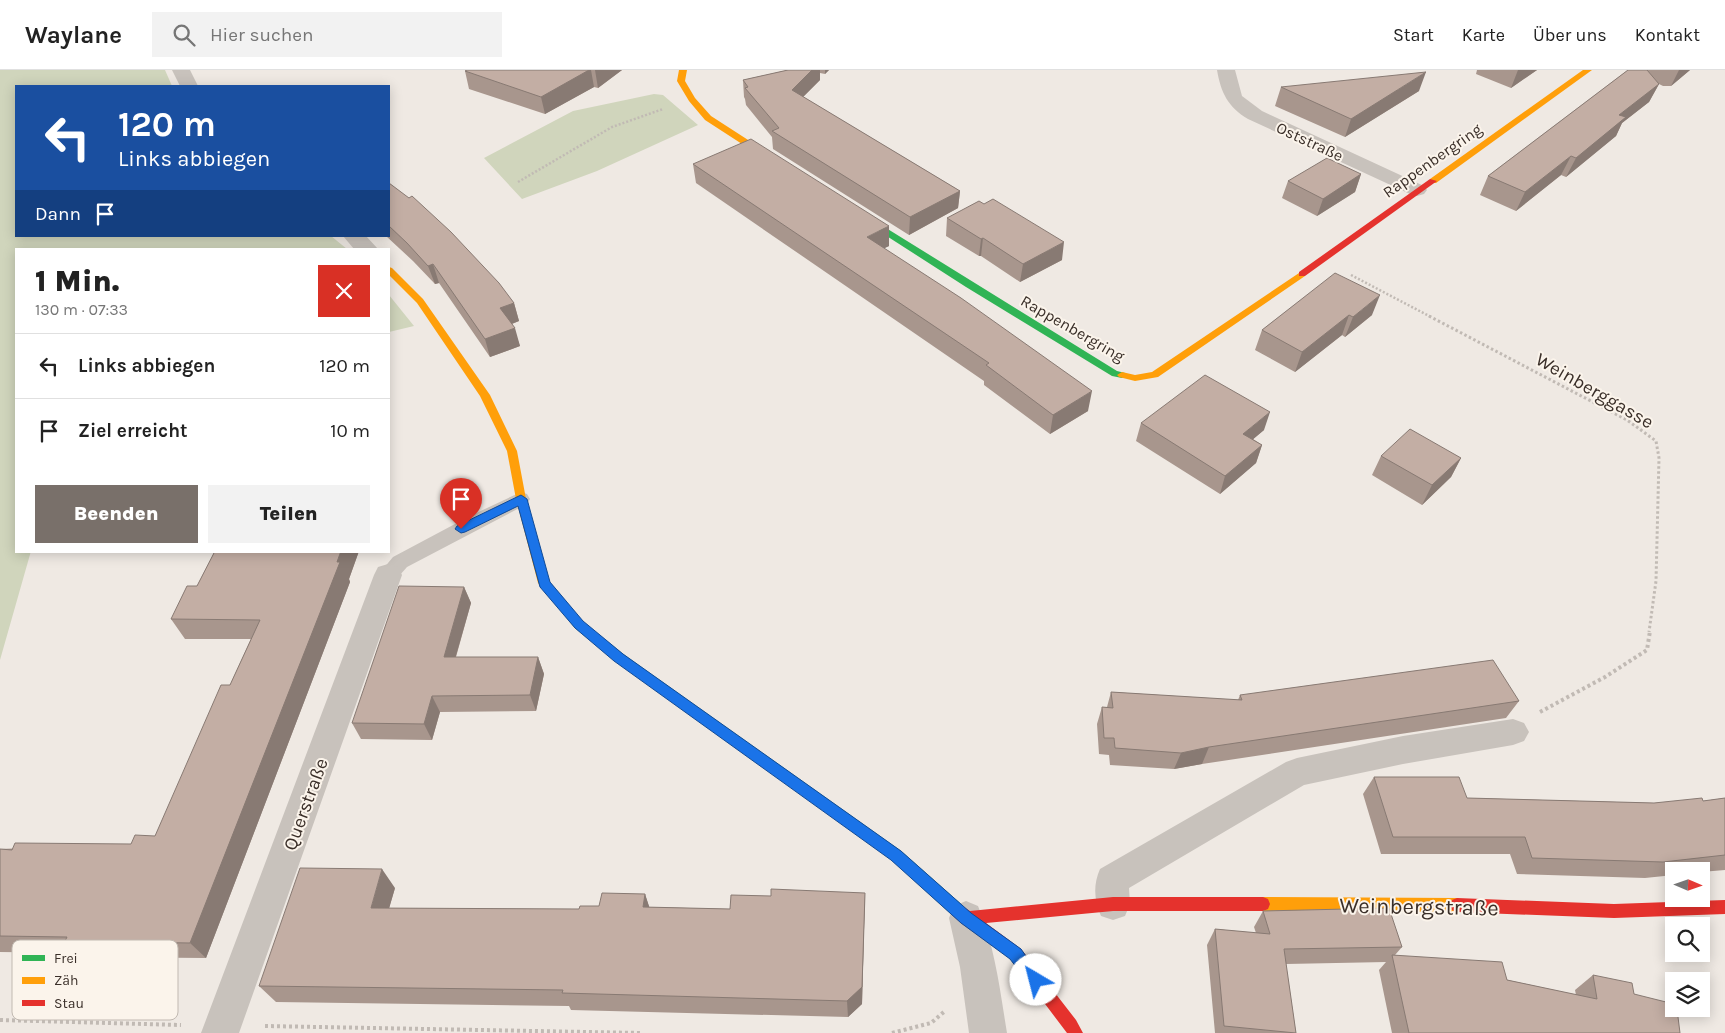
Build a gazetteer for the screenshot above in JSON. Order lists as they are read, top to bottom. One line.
{"streets":{"street":["Oststraße","Rappenbergring","Querstraße","Weinbergstraße"],"path":["Weinberggasse"]},"crossings":[["Oststraße","Rappenbergring"],["Rappenbergring","Weinberggasse"]],"legend":["Frei","Zäh","Stau"],"north":"right","page":{"header":"Waylane","search":"Hier suchen","nav":["Start","Karte","Über uns","Kontakt"],"turn":["120 m","Links abbiegen"],"then":"Dann","heading":["1 Min.","130 m · 07:33"],"list":[{"name":"Links abbiegen","value":"120 m"},{"name":"Ziel erreicht","value":"10 m"}],"buttons":["Beenden","Teilen"]}}
